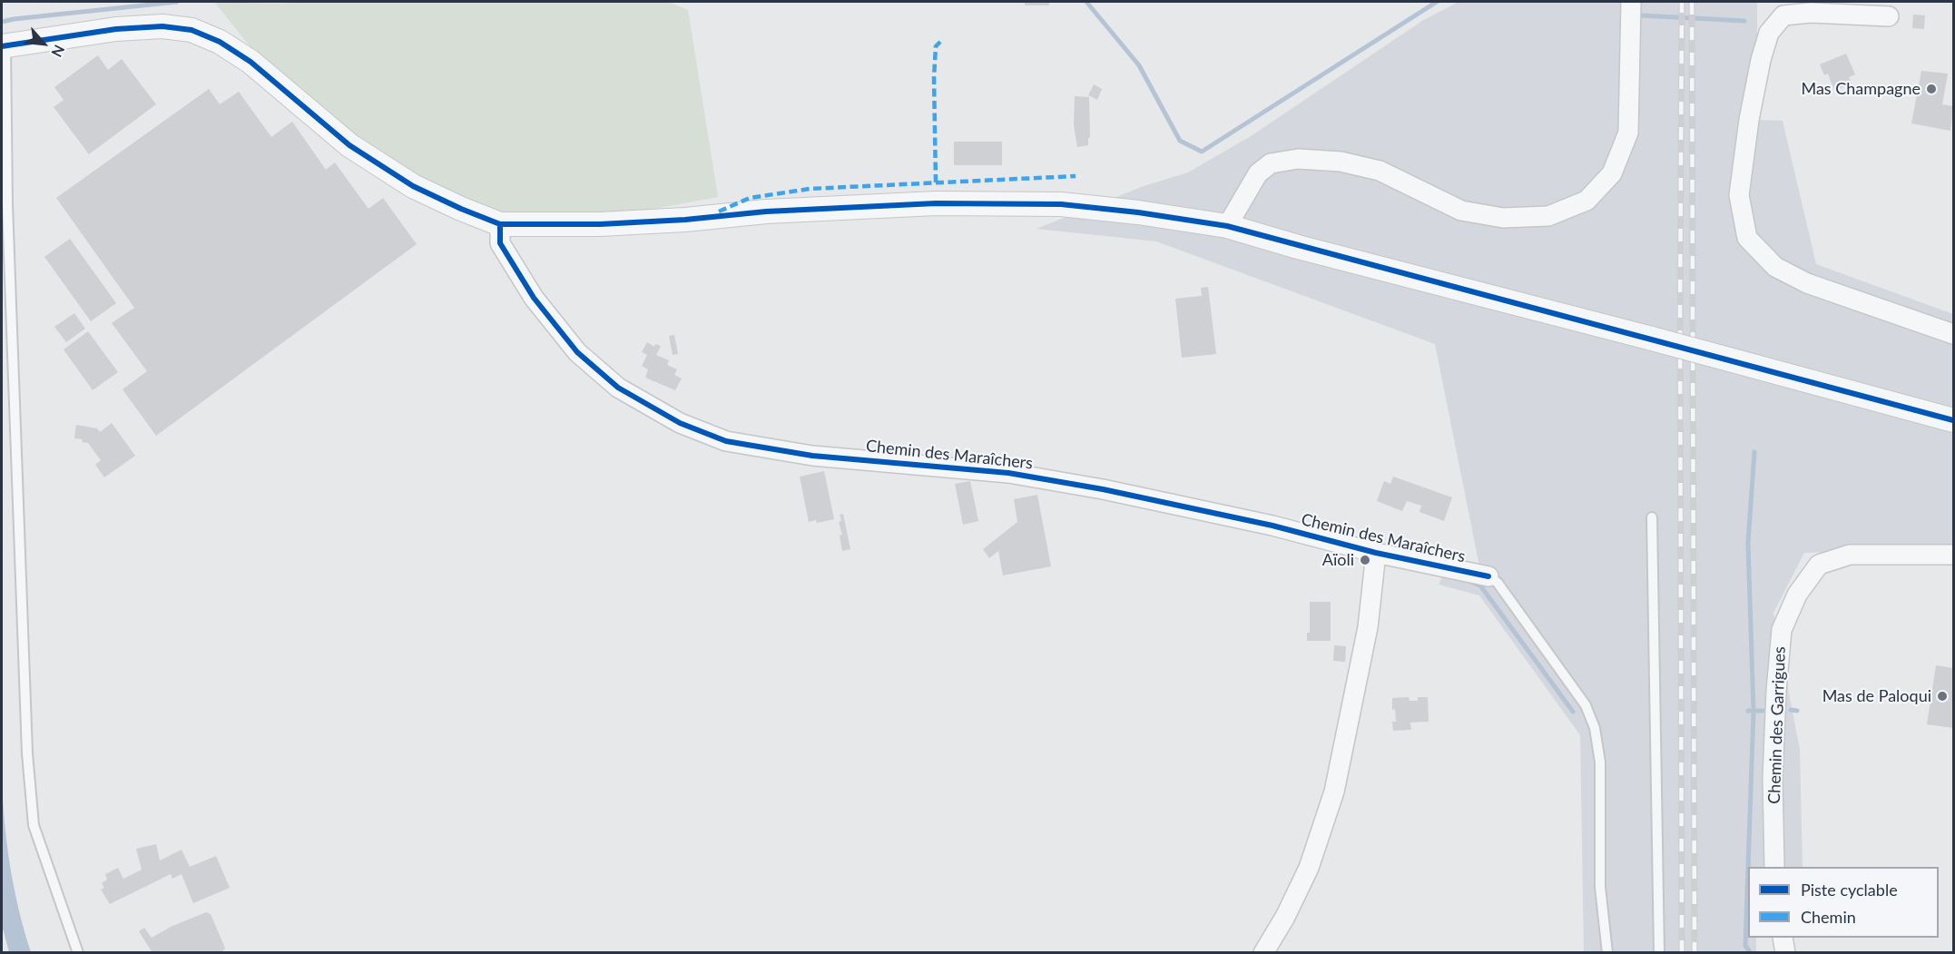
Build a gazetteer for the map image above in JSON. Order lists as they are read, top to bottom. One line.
{"streets":{"street":["Chemin des Maraîchers","Chemin des Garrigues"]},"places":["Mas Champagne","Aïoli","Mas de Paloqui"],"legend":["Piste cyclable","Chemin"],"north":"bottom right"}
